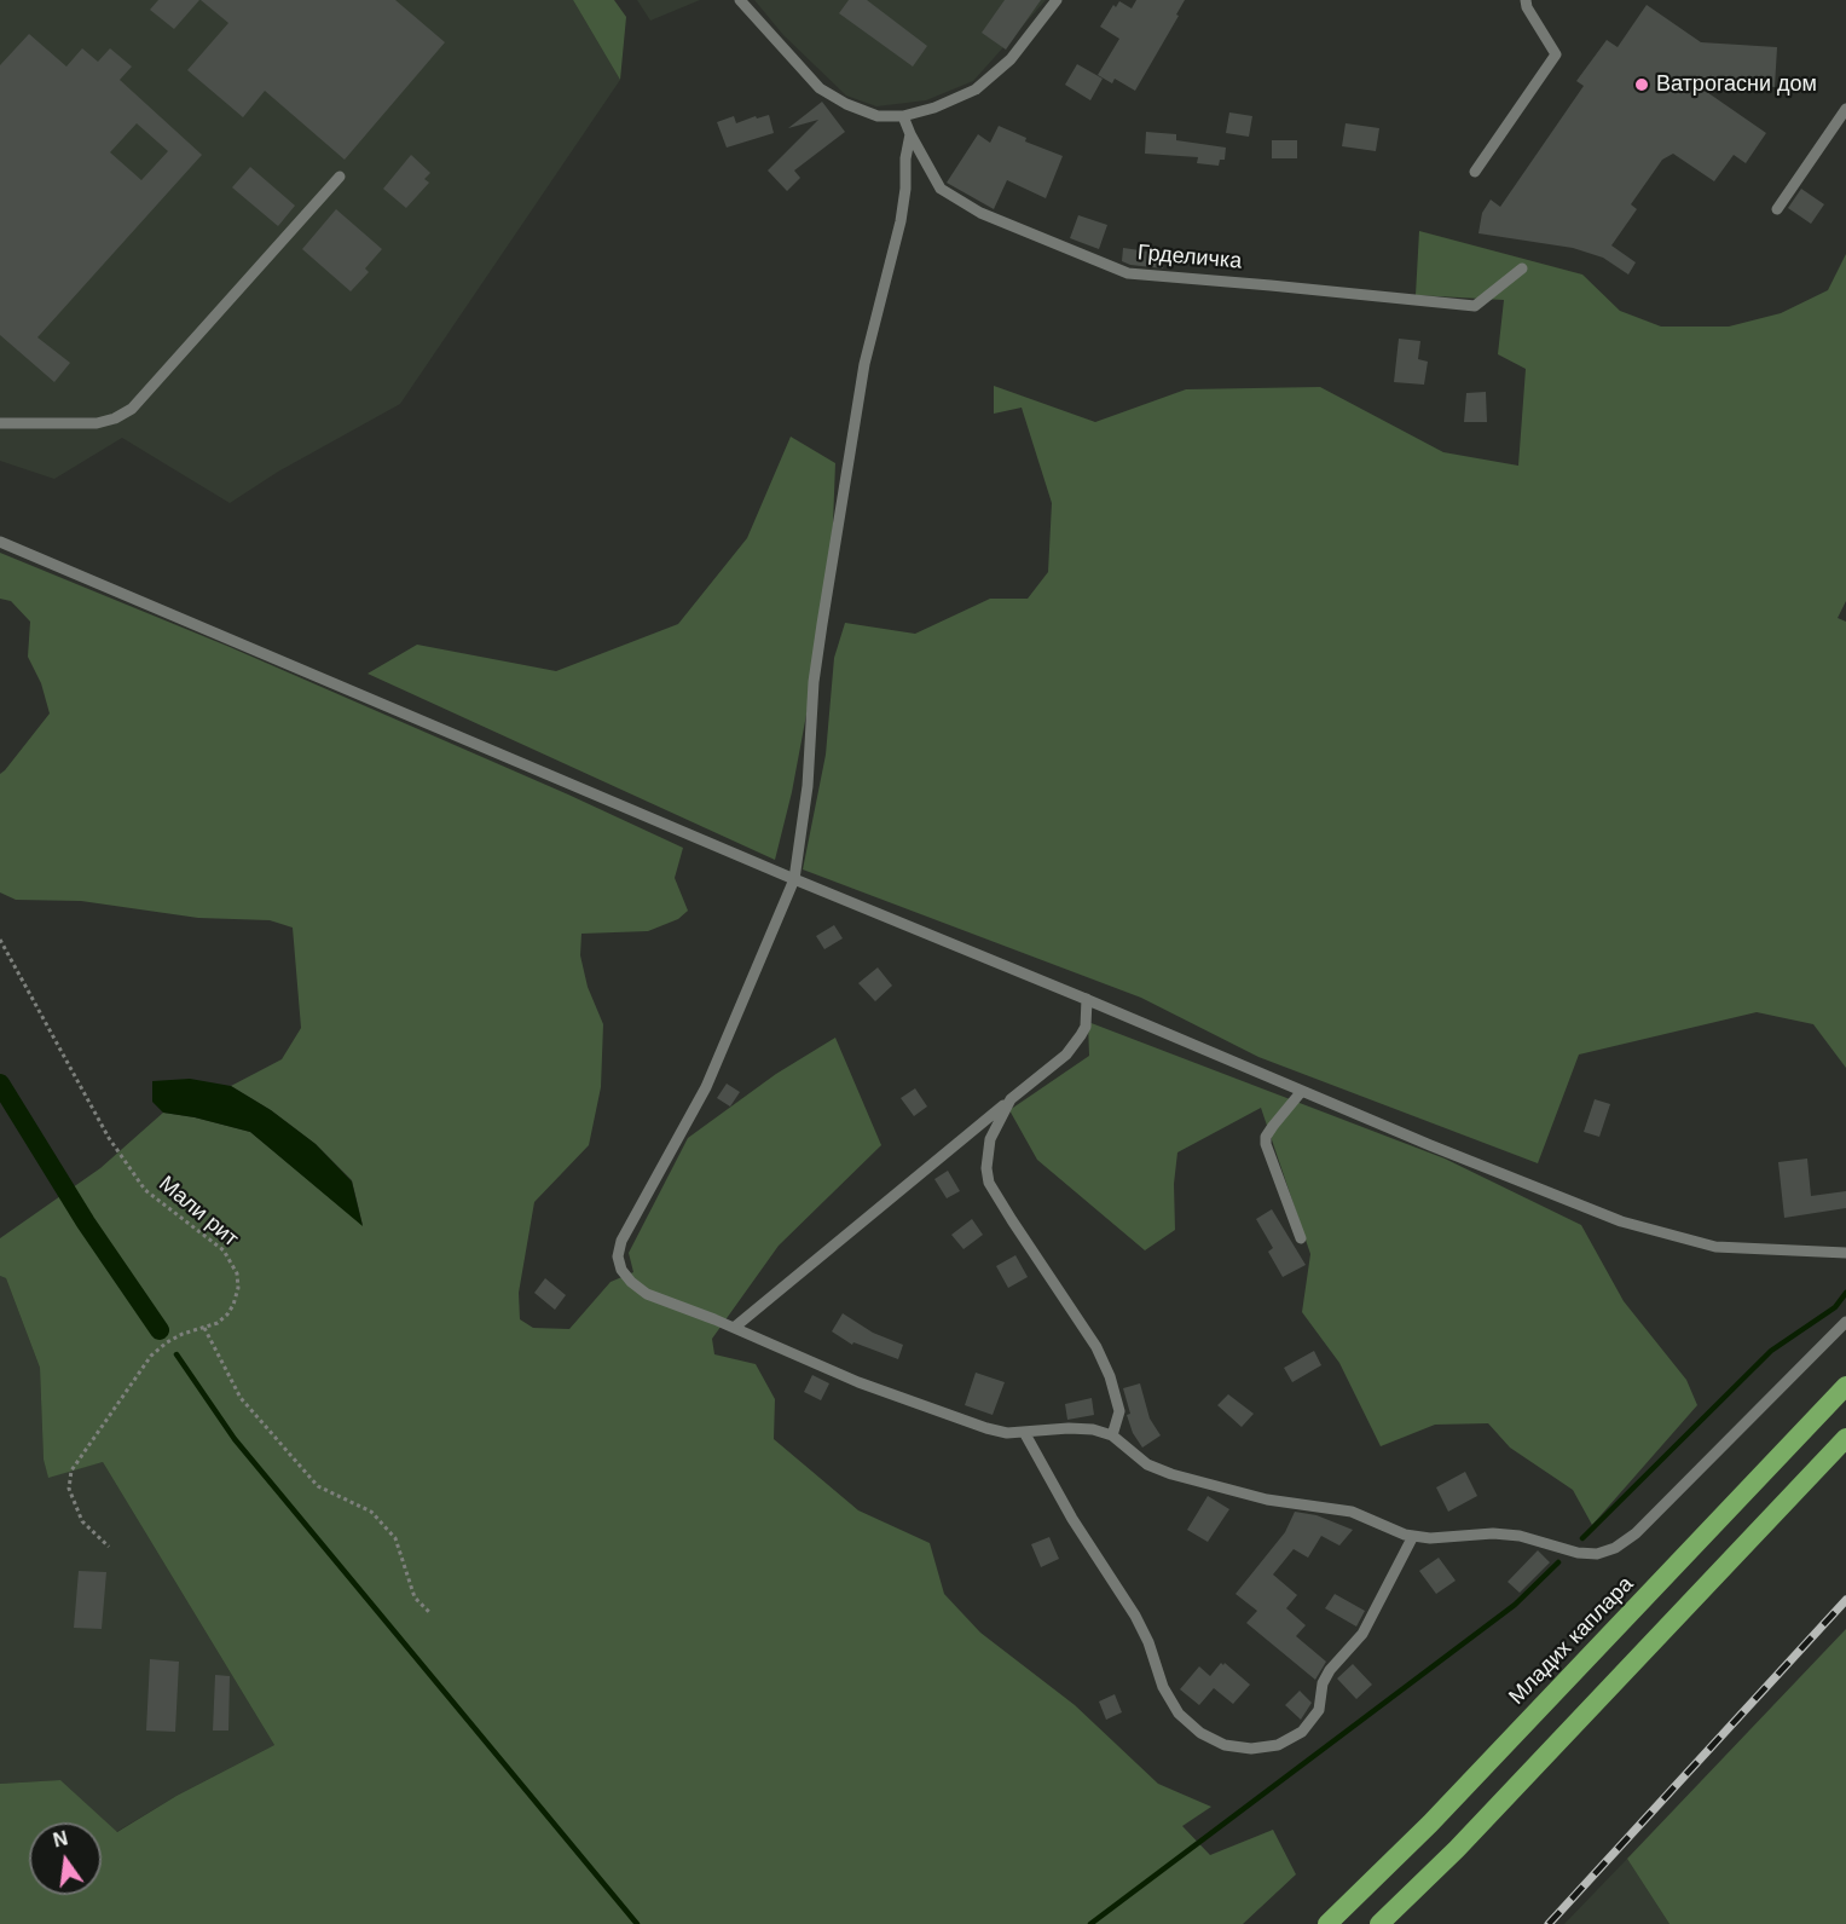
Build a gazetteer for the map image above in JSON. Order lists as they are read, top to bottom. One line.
{"streets":{"highway":["Младих каплара"],"lane":["Грделичка"],"path":["Мали рит"]},"places":["Ватрогасни дом"],"north":"top"}
